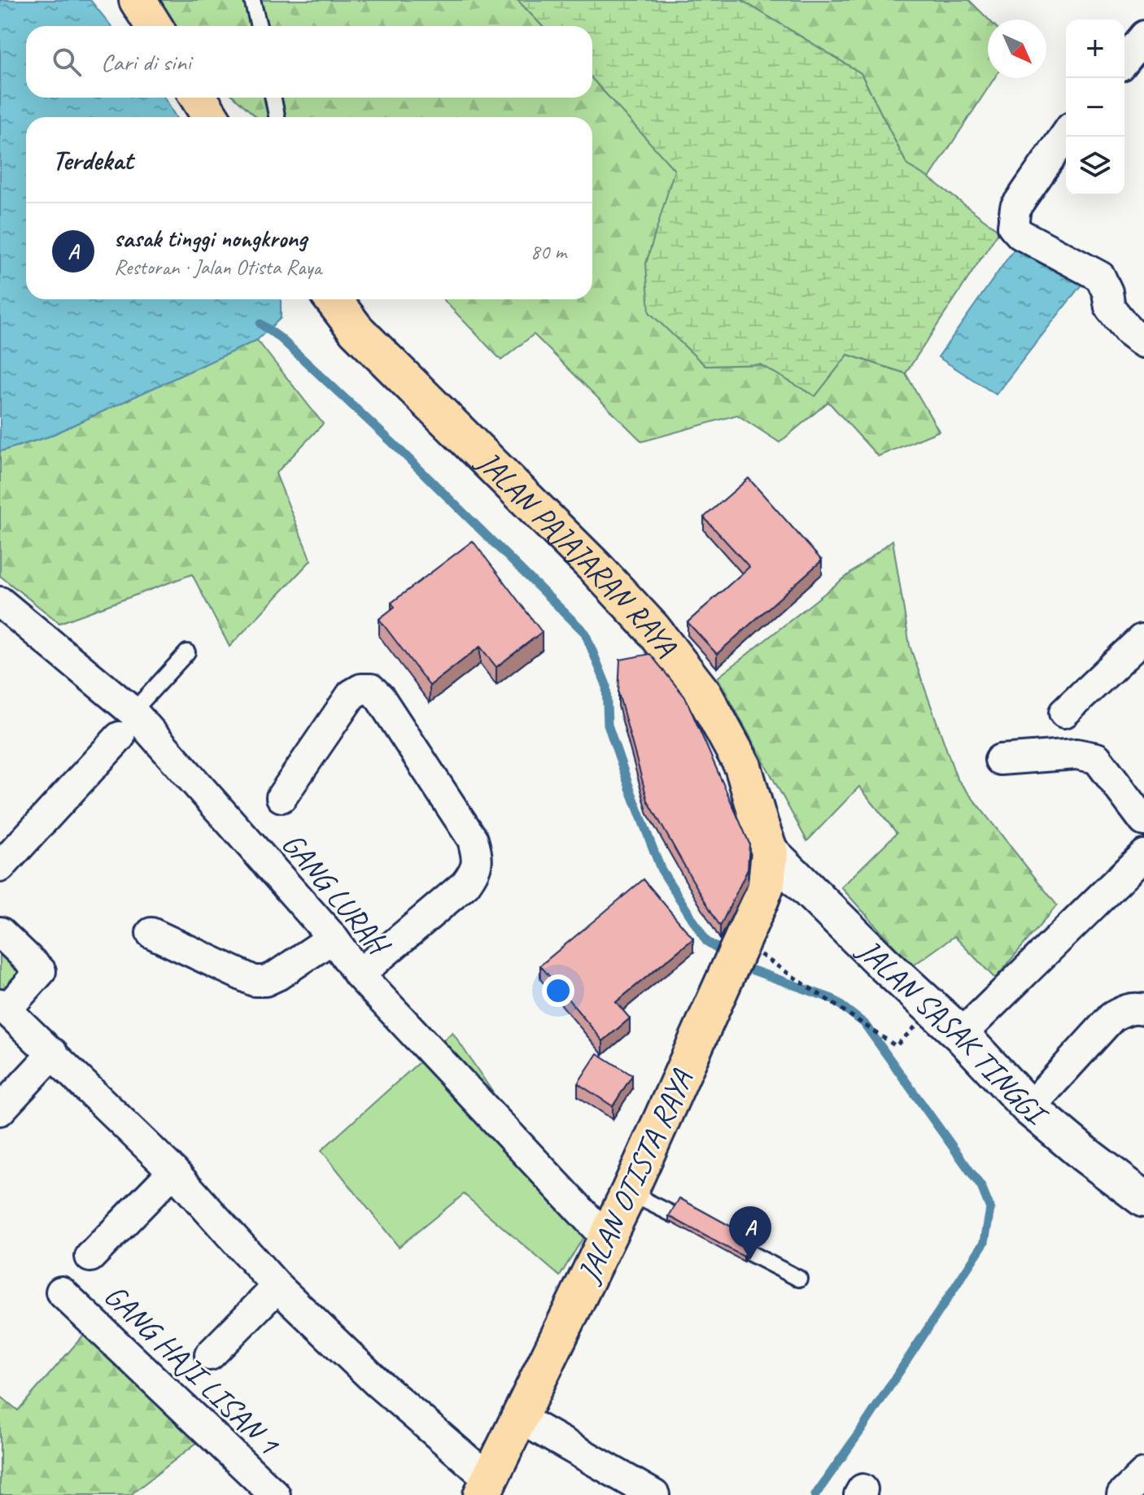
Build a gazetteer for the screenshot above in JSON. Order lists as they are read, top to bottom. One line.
{"streets":{"main road":["JALAN PAJAJARAN RAYA","JALAN OTISTA RAYA"],"street":["GANG LURAH","JALAN SASAK TINGGI","GANG HAJI LISAN 1"]},"crossings":[["JALAN PAJAJARAN RAYA","JALAN SASAK TINGGI"],["JALAN PAJAJARAN RAYA","JALAN OTISTA RAYA"],["GANG LURAH","JALAN OTISTA RAYA"],["JALAN SASAK TINGGI","JALAN OTISTA RAYA"]],"north":"bottom right","page":{"map_buttons":["+","−"],"search":"Cari di sini","heading":"Terdekat","list":[{"mark":"A","name":"sasak tinggi nongkrong","note":"Restoran · Jalan Otista Raya","value":"80 m"}],"pins":"A"}}
